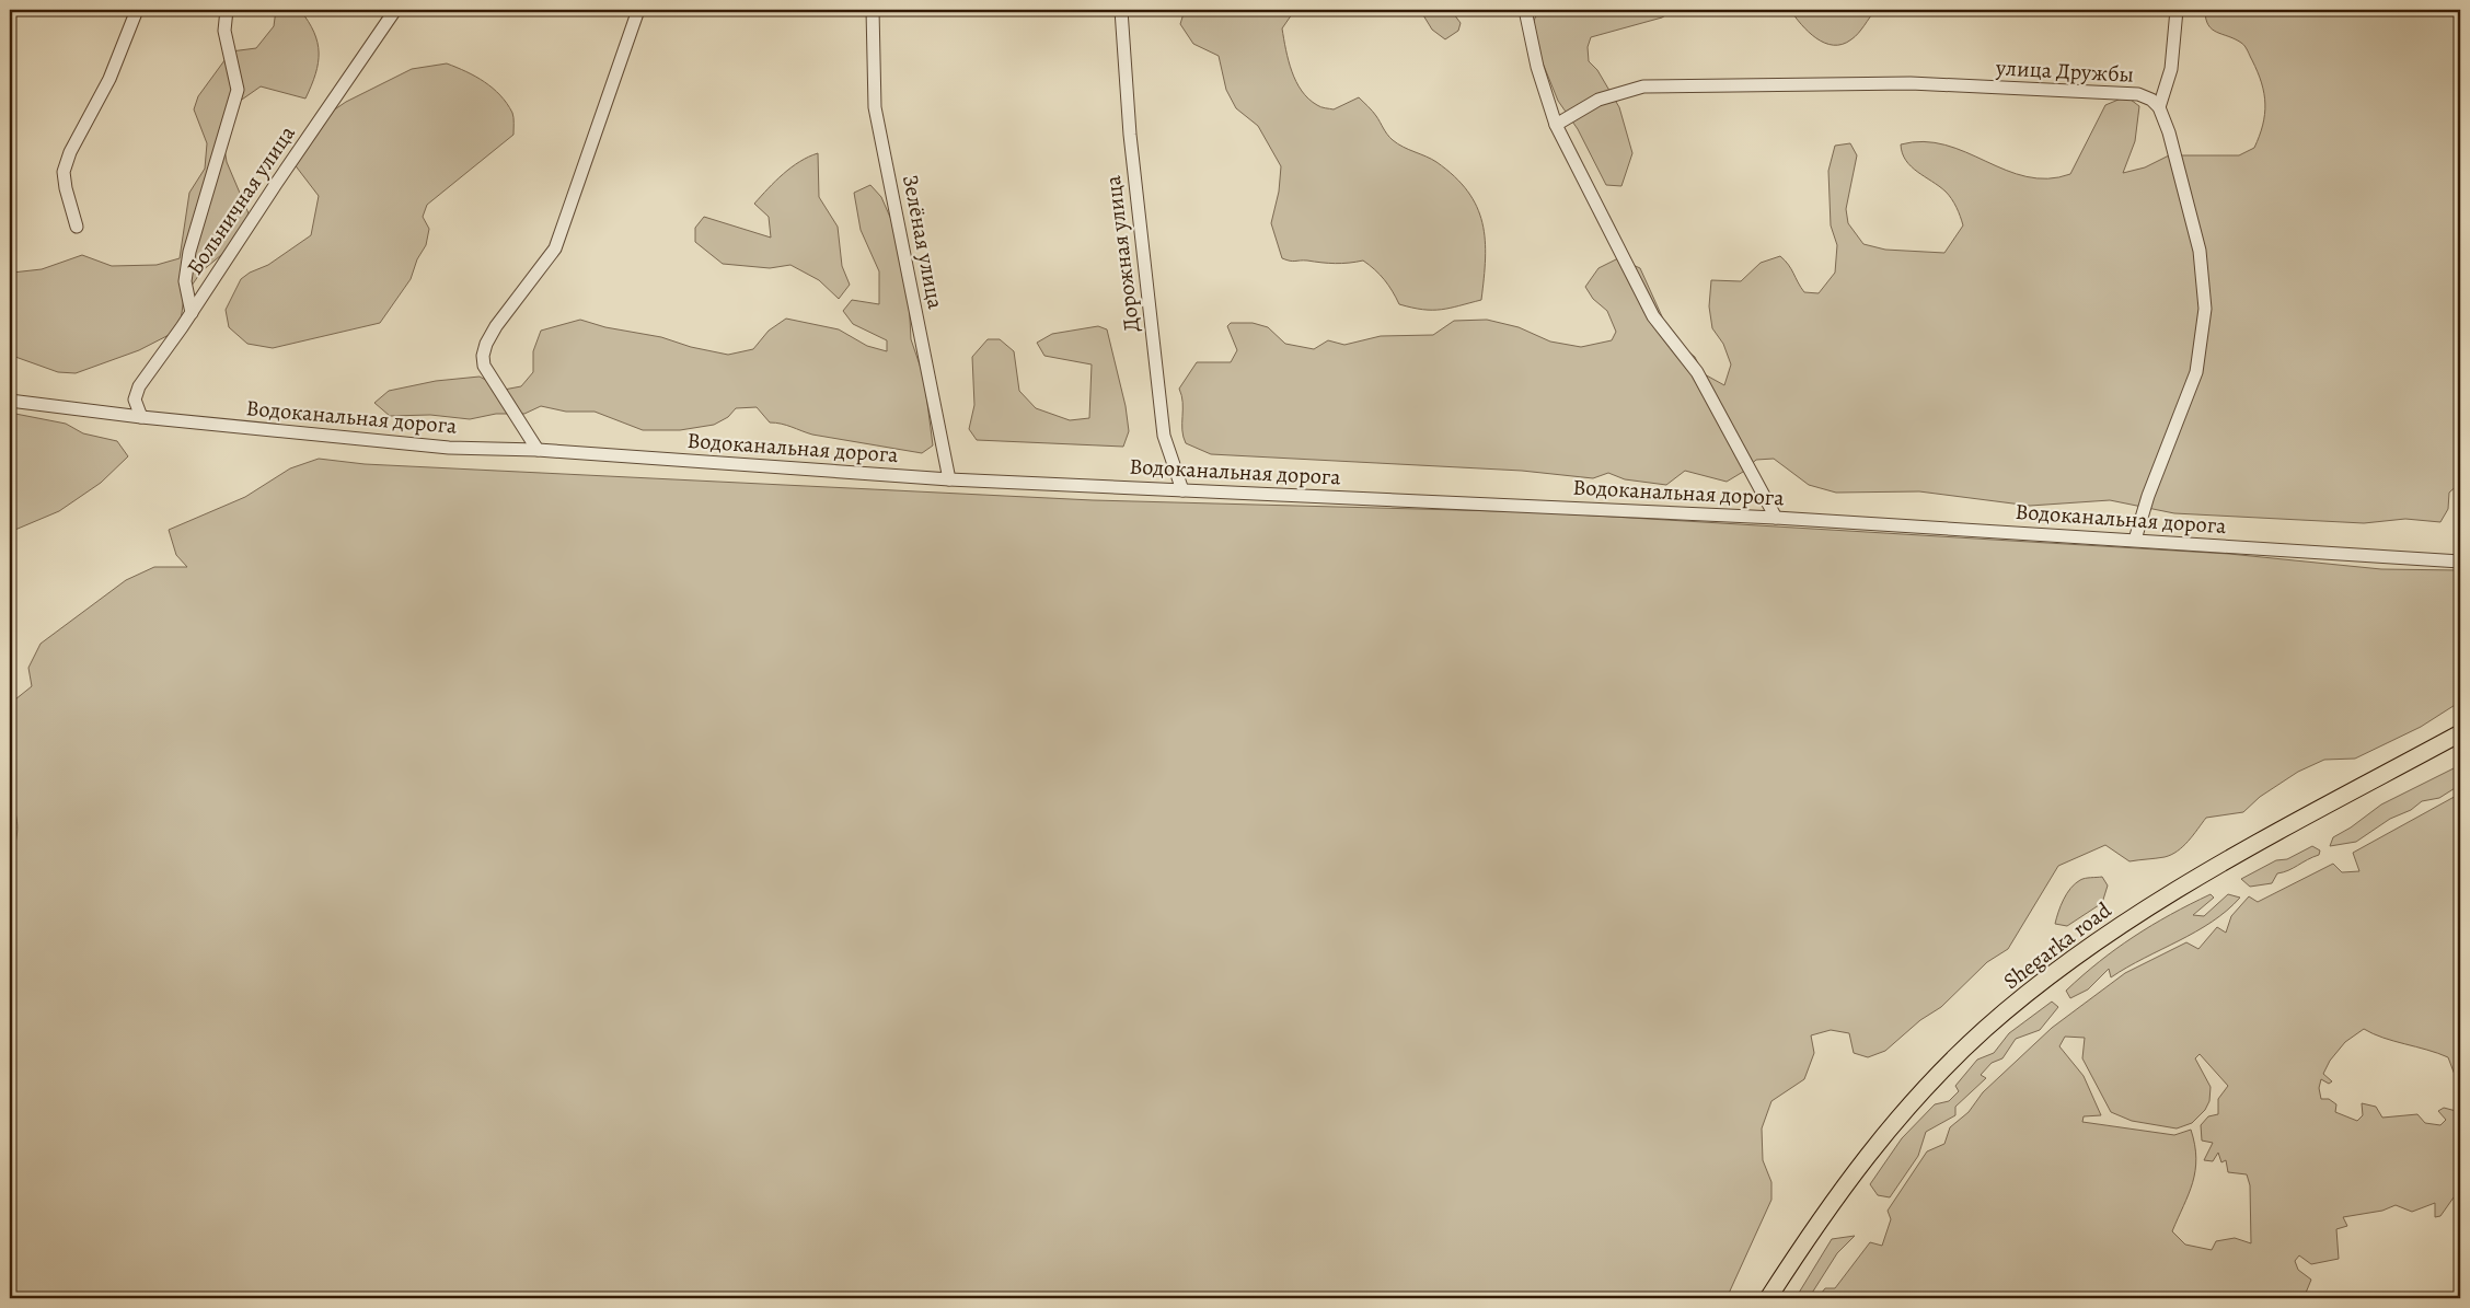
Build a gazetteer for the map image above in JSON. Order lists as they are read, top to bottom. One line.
{"streets":{"main road":["Shegarka road"],"street":["улица Дружбы","Больничная улица","Зелёная улица","Дорожная улица","Водоканальная дорога"]},"crossings":[["Больничная улица","Водоканальная дорога"],["Зелёная улица","Водоканальная дорога"],["Дорожная улица","Водоканальная дорога"]]}
